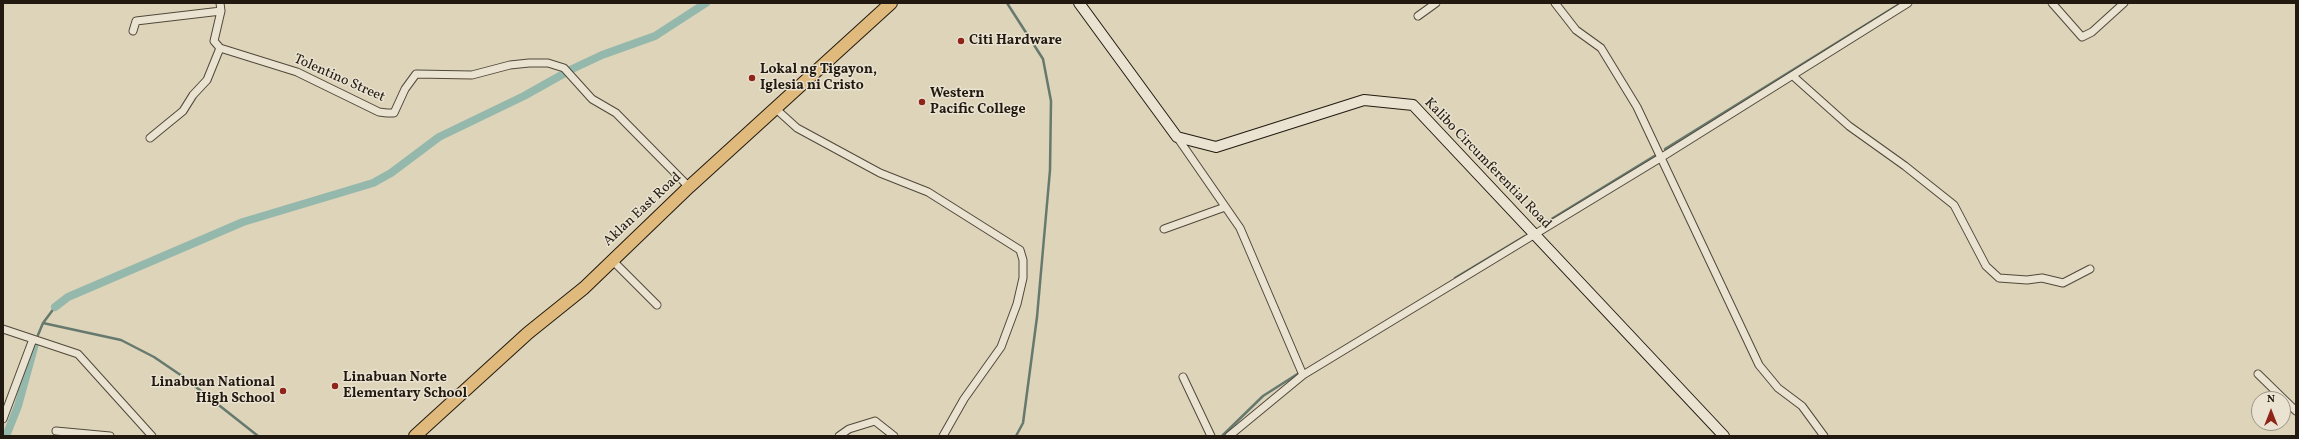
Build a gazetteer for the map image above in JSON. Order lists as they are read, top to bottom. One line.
{"streets":{"main road":["Kalibo Circumferential Road","Aklan East Road"],"street":["Tolentino Street"]},"crossings":[["Tolentino Street","Aklan East Road"]],"places":["Citi Hardware","Lokal ng Tigayon, Iglesia ni Cristo","Western Pacific College","Linabuan Norte Elementary School","Linabuan National High School"],"north":"top"}
